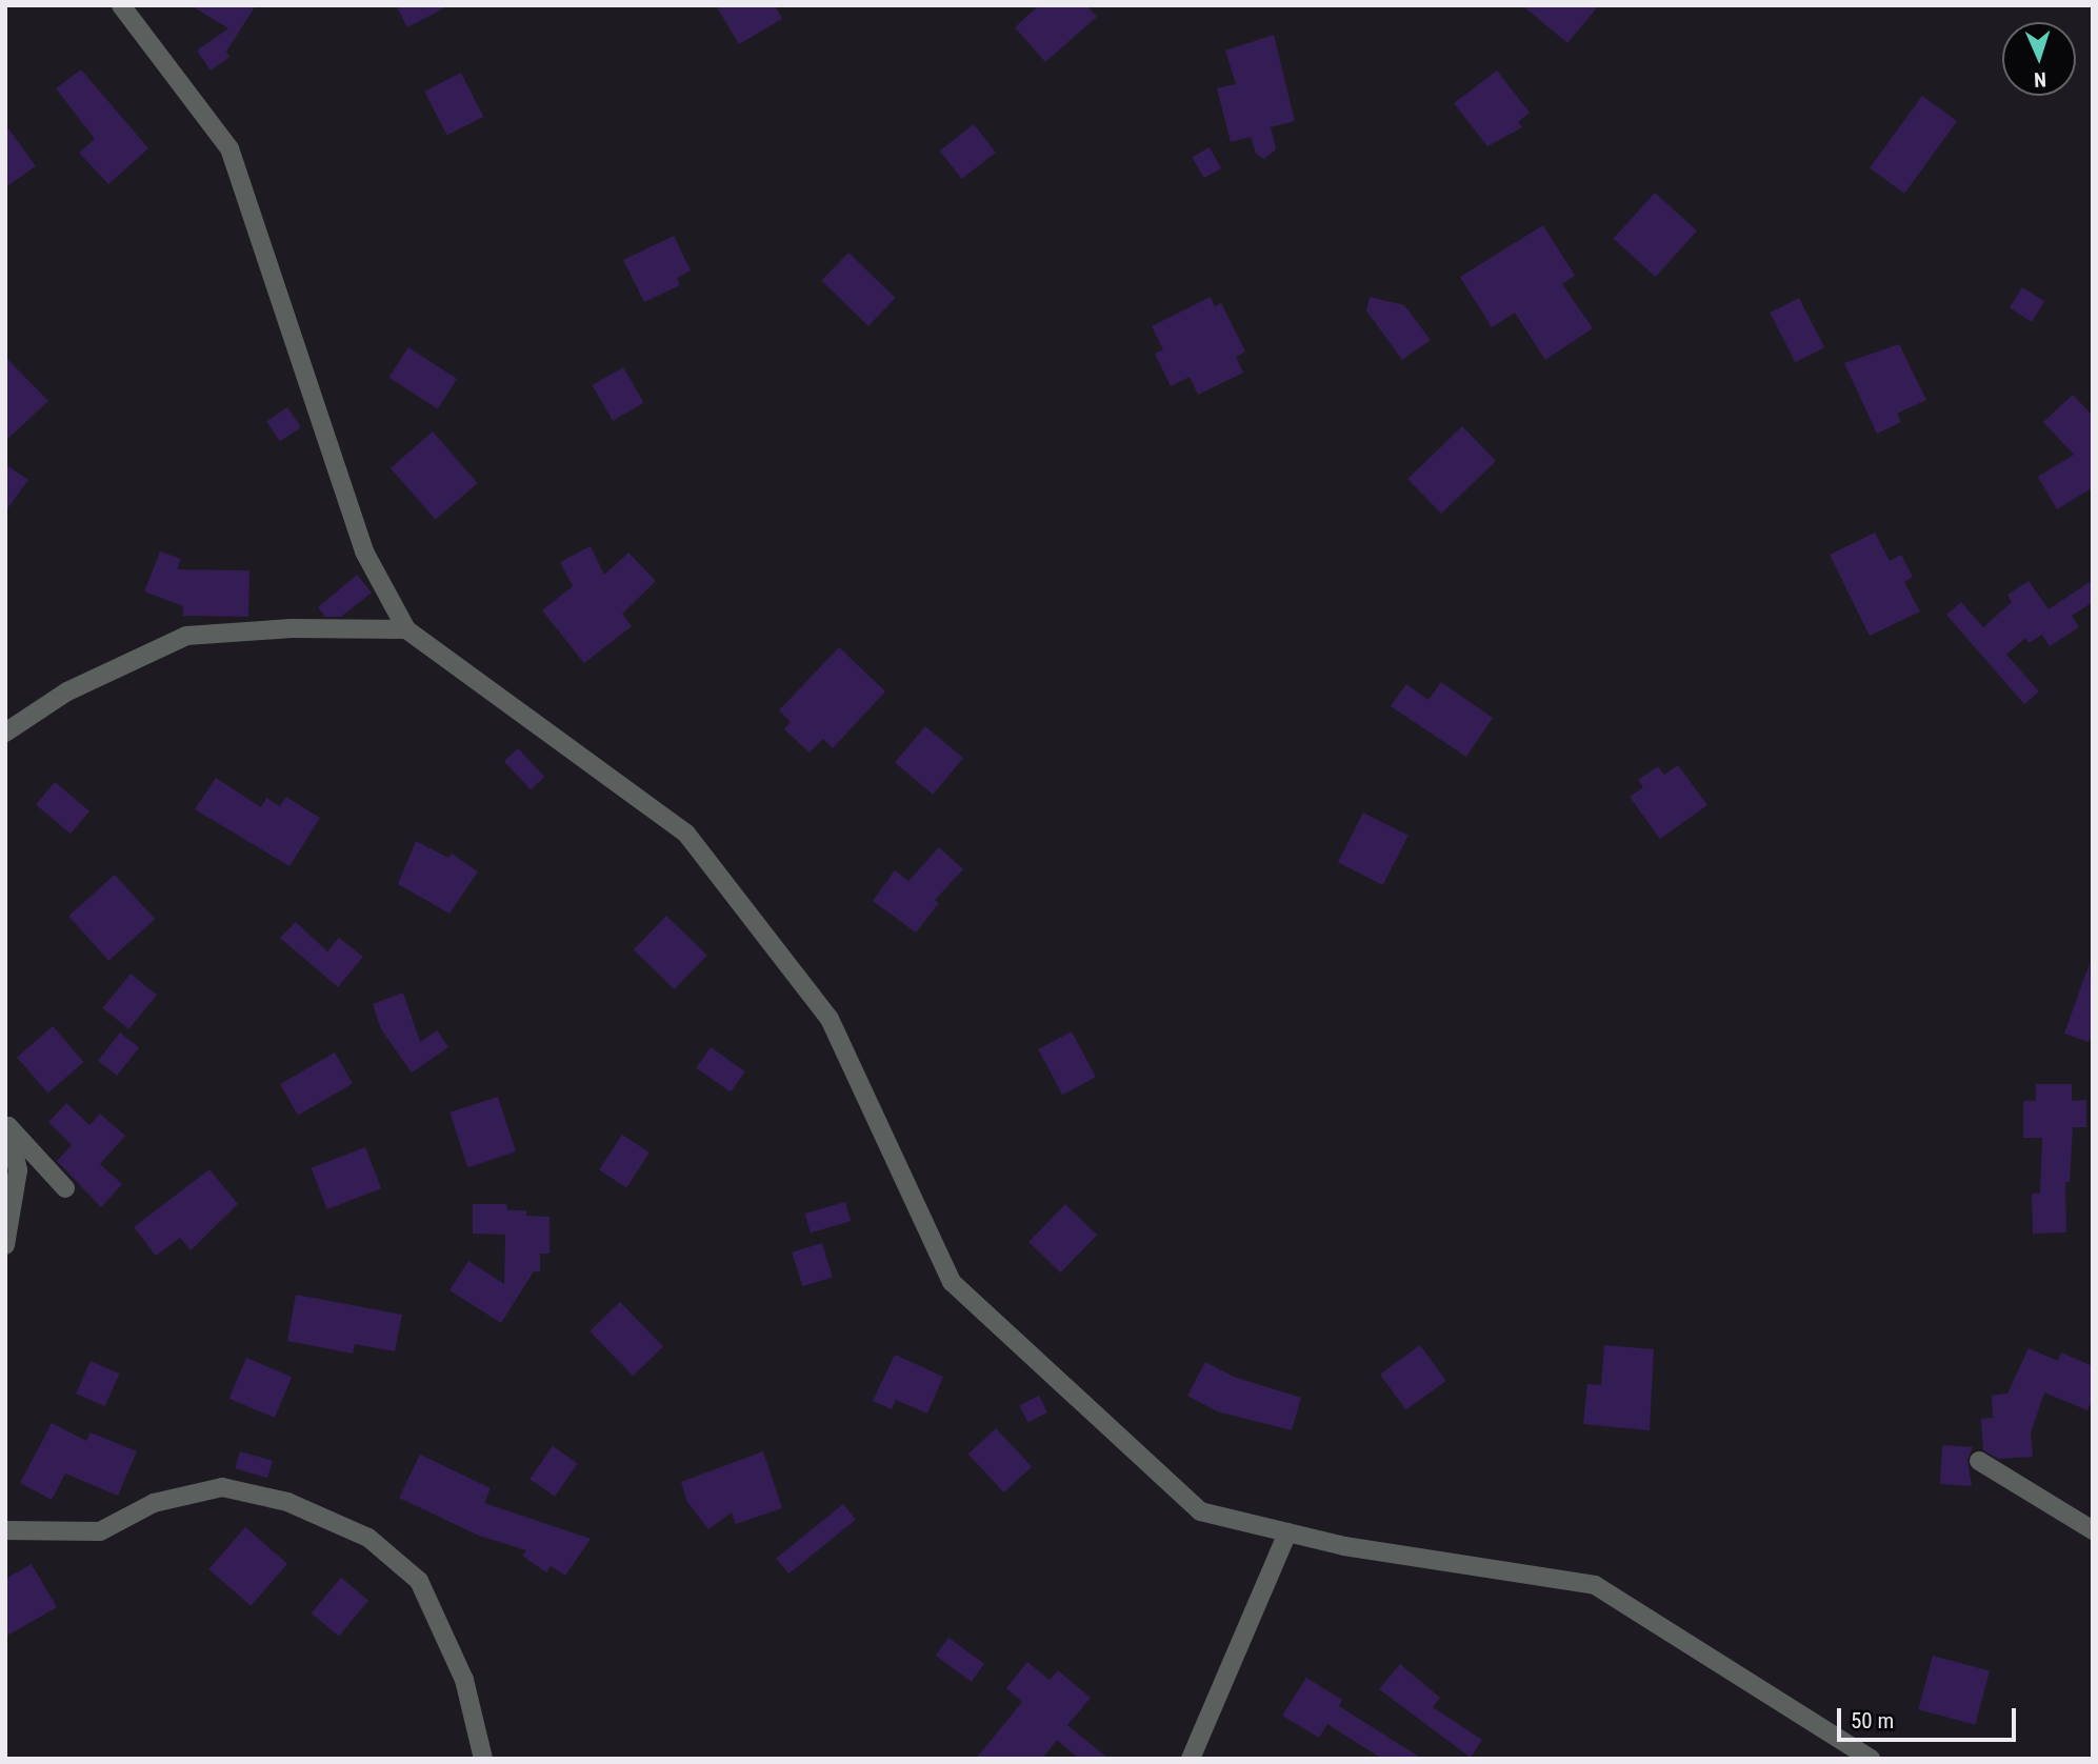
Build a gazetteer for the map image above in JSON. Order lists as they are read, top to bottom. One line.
{"scale_bar":"50 m","north":"bottom"}
